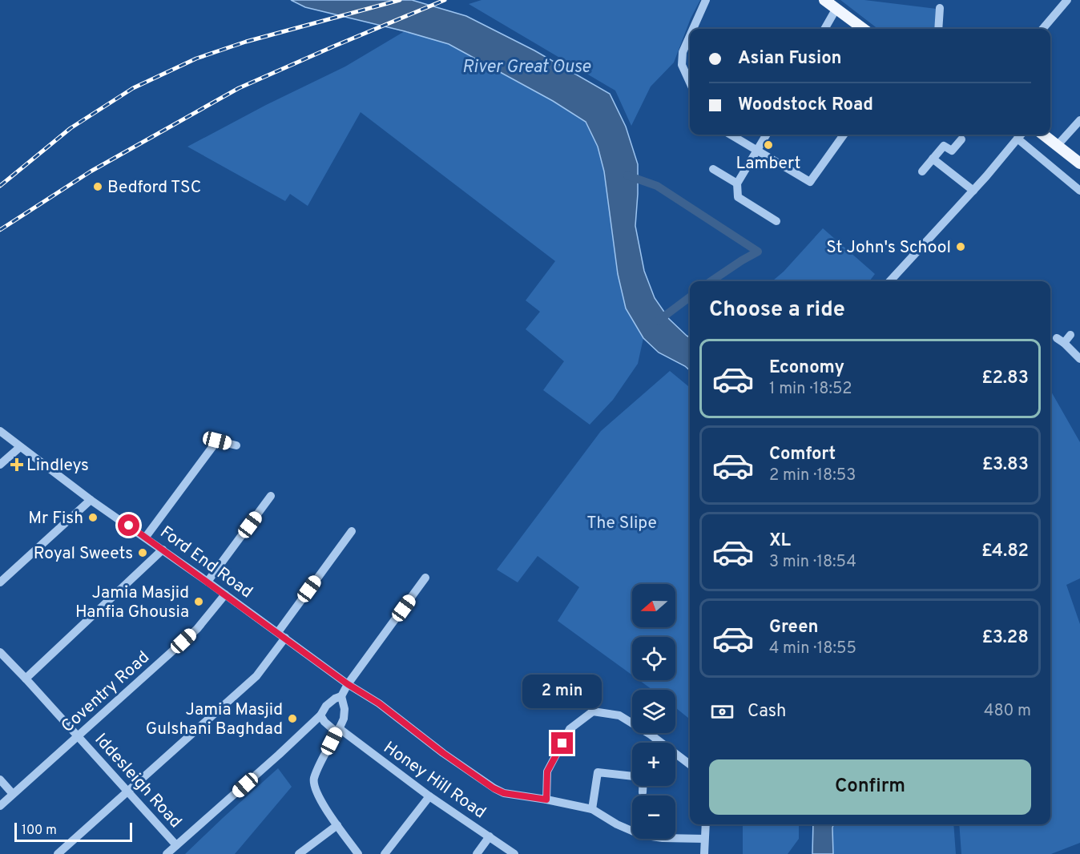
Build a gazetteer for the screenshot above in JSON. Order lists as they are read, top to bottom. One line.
{"streets":{"street":["Ford End Road","Coventry Road","Honey Hill Road","Iddesleigh Road"]},"crossings":[["Ford End Road","Coventry Road"],["Coventry Road","Iddesleigh Road"]],"water":["River Great Ouse"],"parks":["The Slipe"],"places":{"other":["Lambert","Bedford TSC","St John's School","Mr Fish","Royal Sweets","Jamia Masjid Hanfia Ghousia","Jamia Masjid Gulshani Baghdad"],"health":["Lindleys"]},"scale_bar":"100 m","north":"left","page":{"banner":["Asian Fusion","Woodstock Road"],"heading":"Choose a ride","list":[{"name":"Economy","note":"1 min · 18:52","value":"£2.83"},{"name":"Comfort","note":"2 min · 18:53","value":"£3.83"},{"name":"XL","note":"3 min · 18:54","value":"£4.82"},{"name":"Green","note":"4 min · 18:55","value":"£3.28"}],"map_buttons":["+","−"],"bubble":"2 min","pay":["Cash","480 m"],"buttons":"Confirm","scale":"100 m"}}
